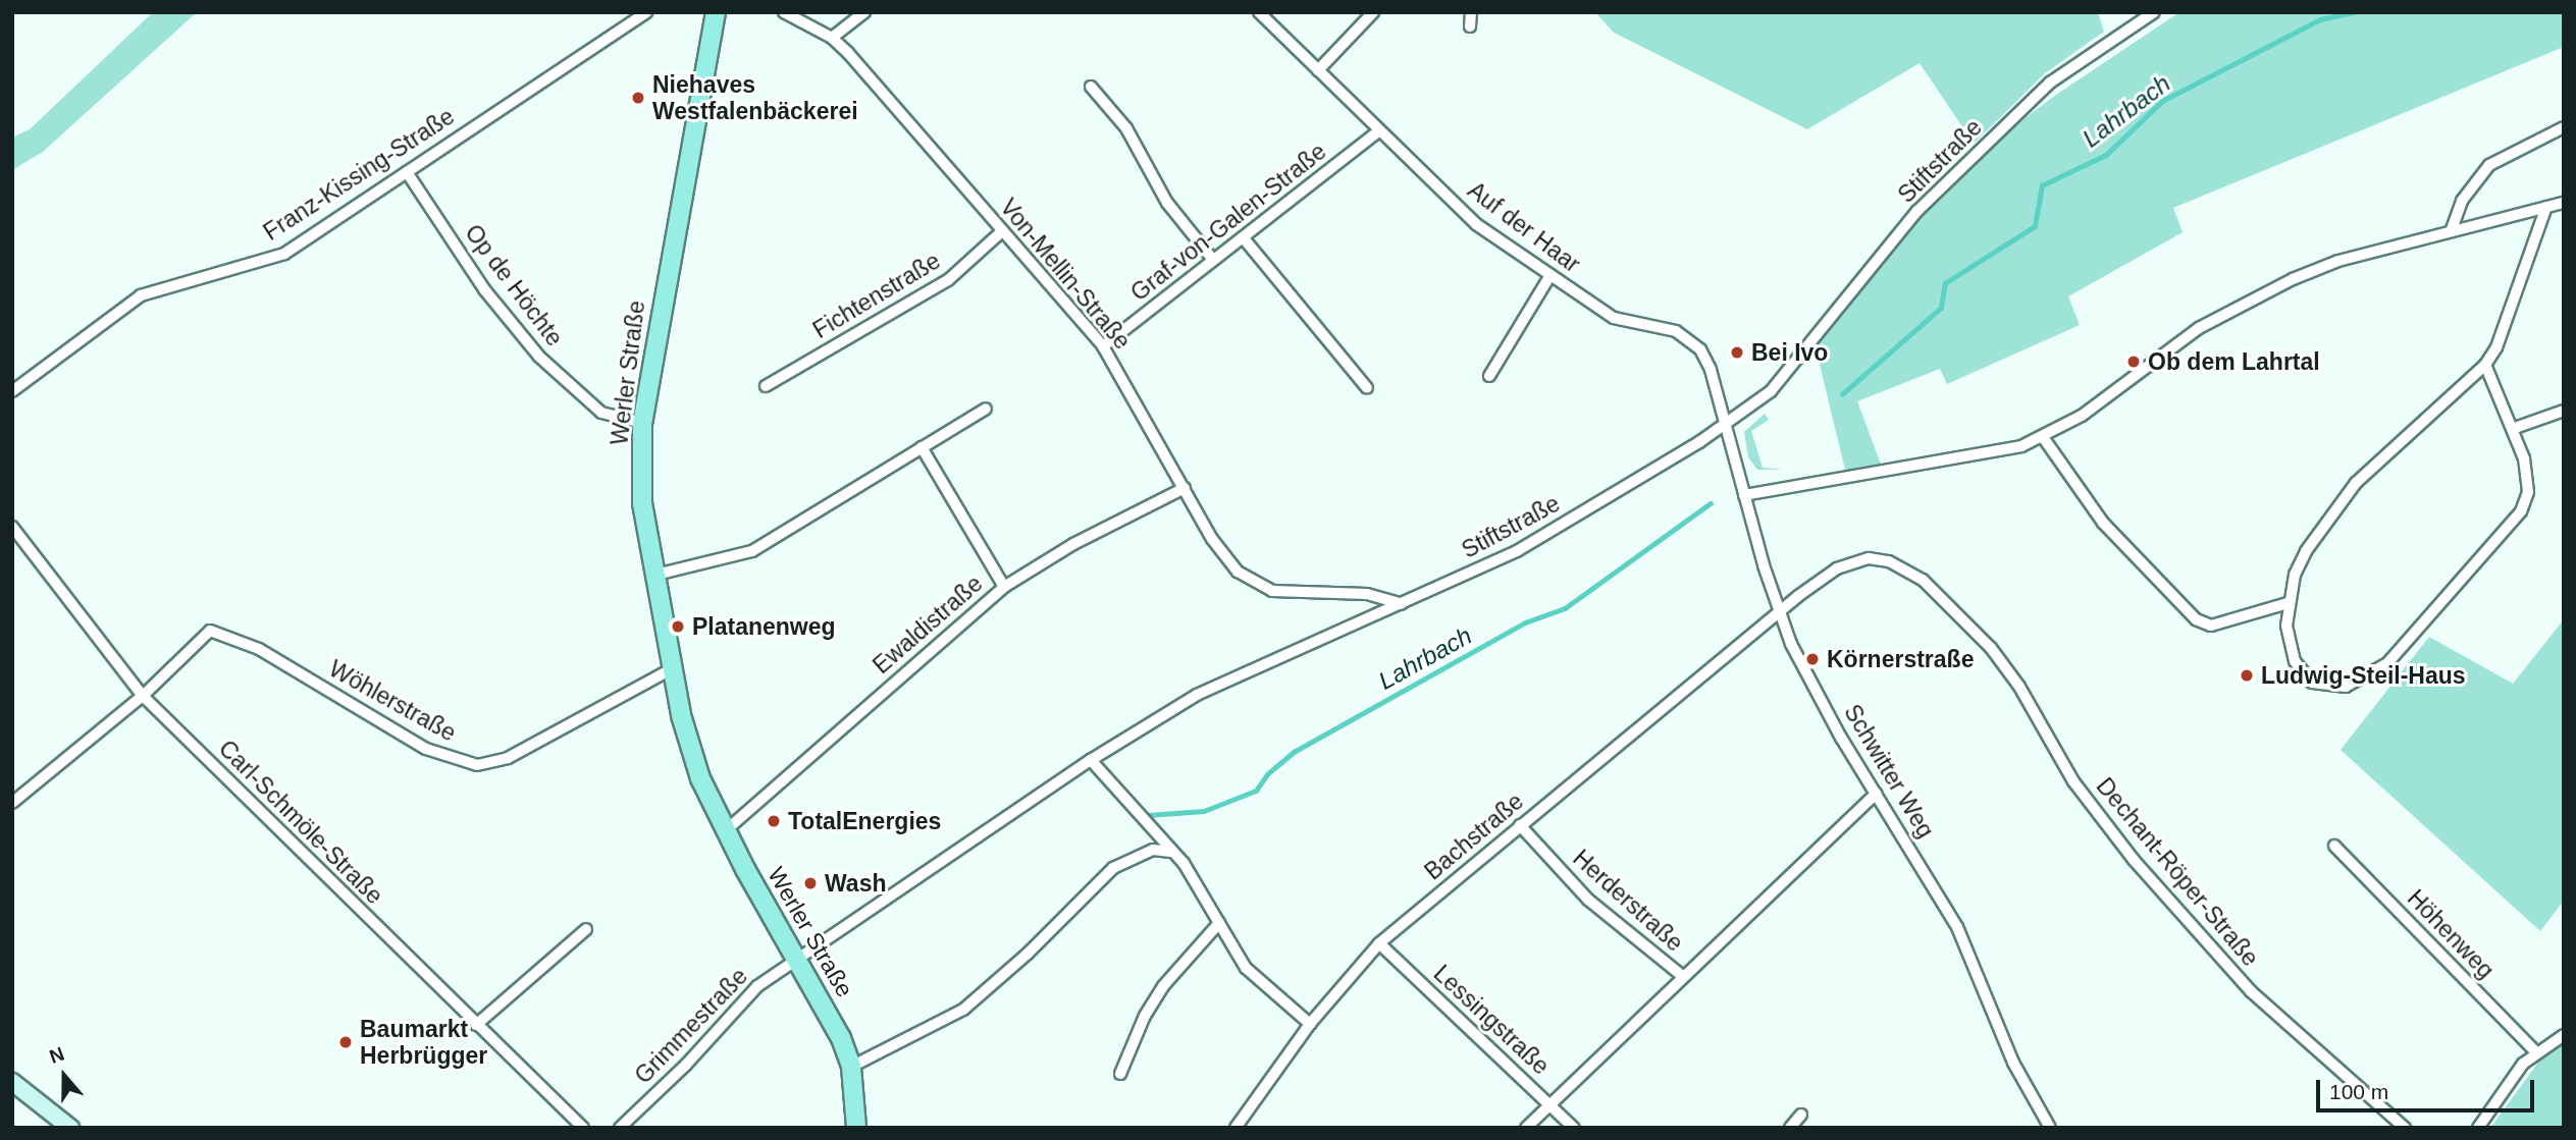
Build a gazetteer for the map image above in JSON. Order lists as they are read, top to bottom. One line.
{"streets":{"main road":["Werler Straße"],"street":["Stiftstraße","Franz-Kissing-Straße","Graf-von-Galen-Straße","Auf der Haar","Von-Mellin-Straße","Op de Höchte","Fichtenstraße","Ewaldistraße","Wöhlerstraße","Schwitter Weg","Carl-Schmöle-Straße","Bachstraße","Dechant-Röper-Straße","Herderstraße","Höhenweg","Lessingstraße","Grimmestraße"]},"crossings":[["Stiftstraße","Auf der Haar"],["Stiftstraße","Von-Mellin-Straße"],["Stiftstraße","Werler Straße"],["Stiftstraße","Schwitter Weg"],["Stiftstraße","Grimmestraße"],["Franz-Kissing-Straße","Op de Höchte"],["Graf-von-Galen-Straße","Auf der Haar"],["Graf-von-Galen-Straße","Von-Mellin-Straße"],["Auf der Haar","Schwitter Weg"],["Von-Mellin-Straße","Fichtenstraße"],["Von-Mellin-Straße","Ewaldistraße"],["Op de Höchte","Werler Straße"],["Werler Straße","Ewaldistraße"],["Werler Straße","Wöhlerstraße"],["Werler Straße","Grimmestraße"],["Wöhlerstraße","Carl-Schmöle-Straße"],["Schwitter Weg","Bachstraße"],["Schwitter Weg","Dechant-Röper-Straße"],["Bachstraße","Dechant-Röper-Straße"],["Bachstraße","Herderstraße"],["Bachstraße","Lessingstraße"]],"water":["Lahrbach"],"places":["Niehaves Westfalenbäckerei","Bei Ivo","Ob dem Lahrtal","Platanenweg","Körnerstraße","Ludwig-Steil-Haus","TotalEnergies","Wash","Baumarkt Herbrügger"],"scale_bar":"100 m","north":"top"}
